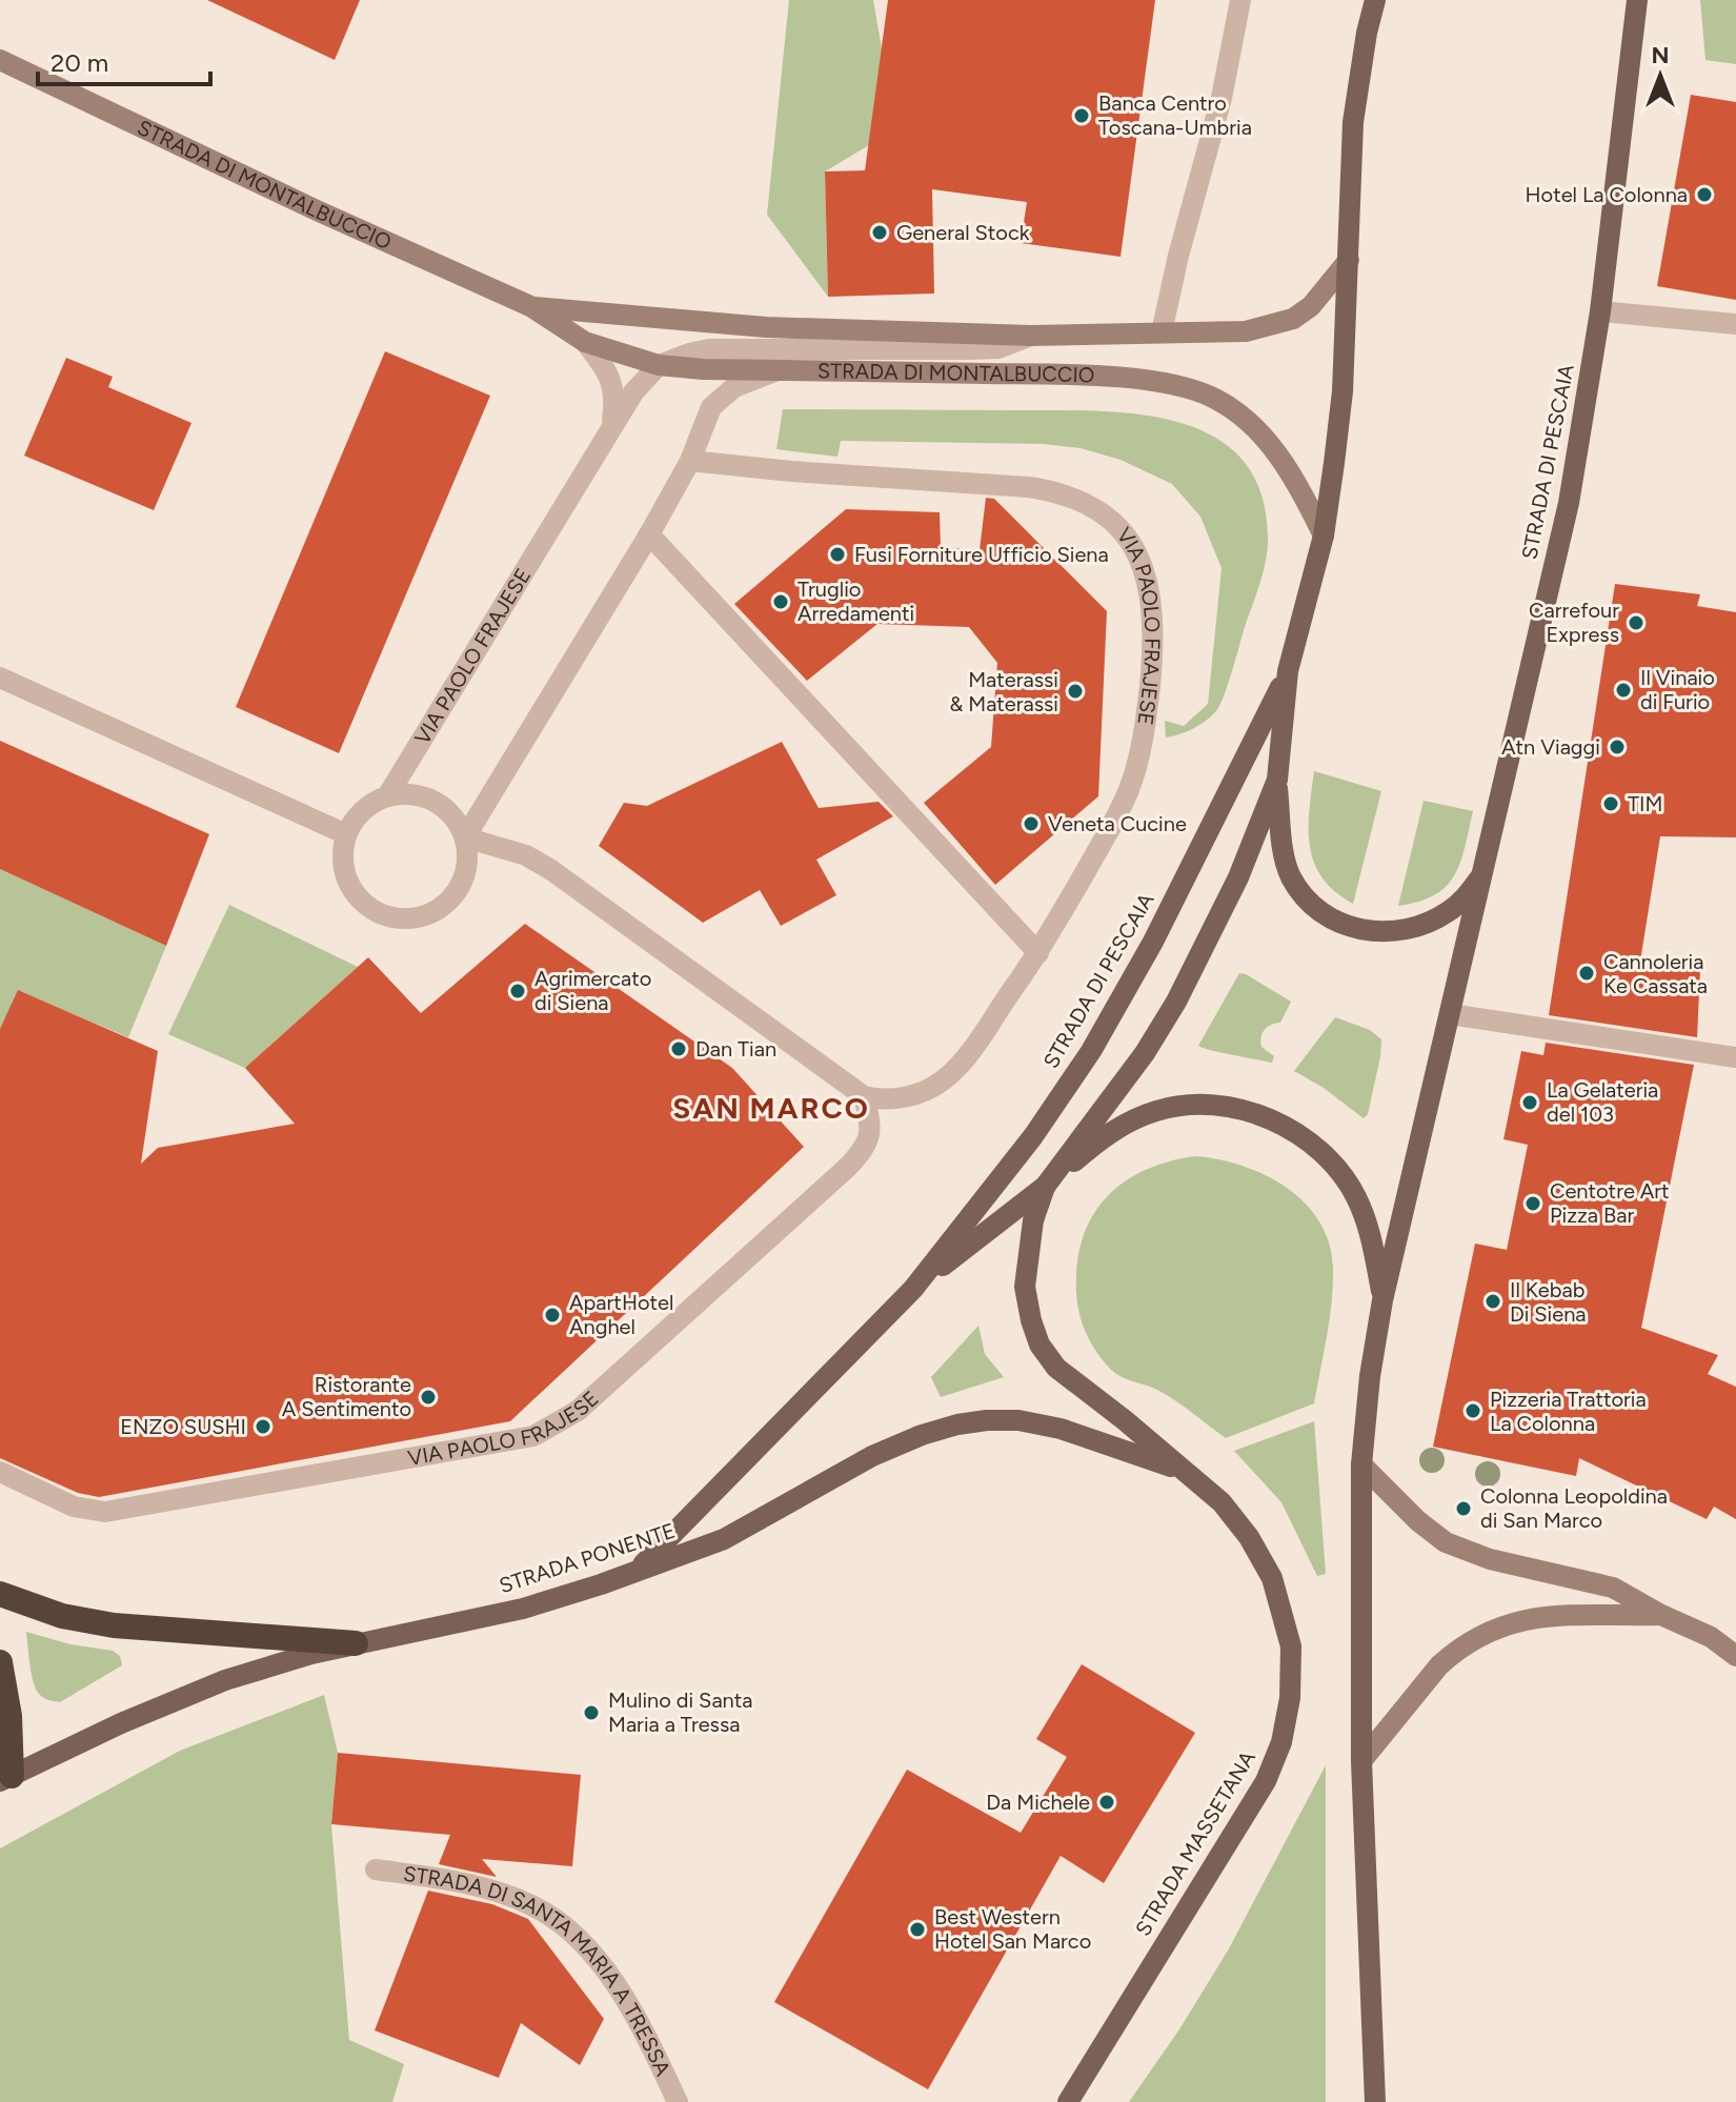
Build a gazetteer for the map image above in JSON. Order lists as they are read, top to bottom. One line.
{"streets":{"main road":["STRADA DI PESCAIA","STRADA PONENTE","STRADA MASSETANA"],"street":["STRADA DI MONTALBUCCIO","VIA PAOLO FRAJESE","STRADA DI SANTA MARIA A TRESSA"]},"crossings":[["STRADA DI MONTALBUCCIO","STRADA DI PESCAIA"],["STRADA DI MONTALBUCCIO","VIA PAOLO FRAJESE"],["STRADA DI PESCAIA","STRADA PONENTE"],["STRADA DI PESCAIA","STRADA MASSETANA"],["STRADA PONENTE","STRADA MASSETANA"]],"districts":["SAN MARCO"],"places":["Banca Centro Toscana-Umbria","Hotel La Colonna","General Stock","Fusi Forniture Ufficio Siena","Truglio Arredamenti","Carrefour Express","Il Vinaio di Furio","Materassi & Materassi","Atn Viaggi","TIM","Veneta Cucine","Cannoleria Ke Cassata","Agrimercato di Siena","Dan Tian","La Gelateria del 103","Centotre Art Pizza Bar","Il Kebab Di Siena","ApartHotel Anghel","Ristorante A Sentimento","Pizzeria Trattoria La Colonna","ENZO SUSHI","Colonna Leopoldina di San Marco","Mulino di Santa Maria a Tressa","Da Michele","Best Western Hotel San Marco"],"scale_bar":"20 m","north":"top"}
